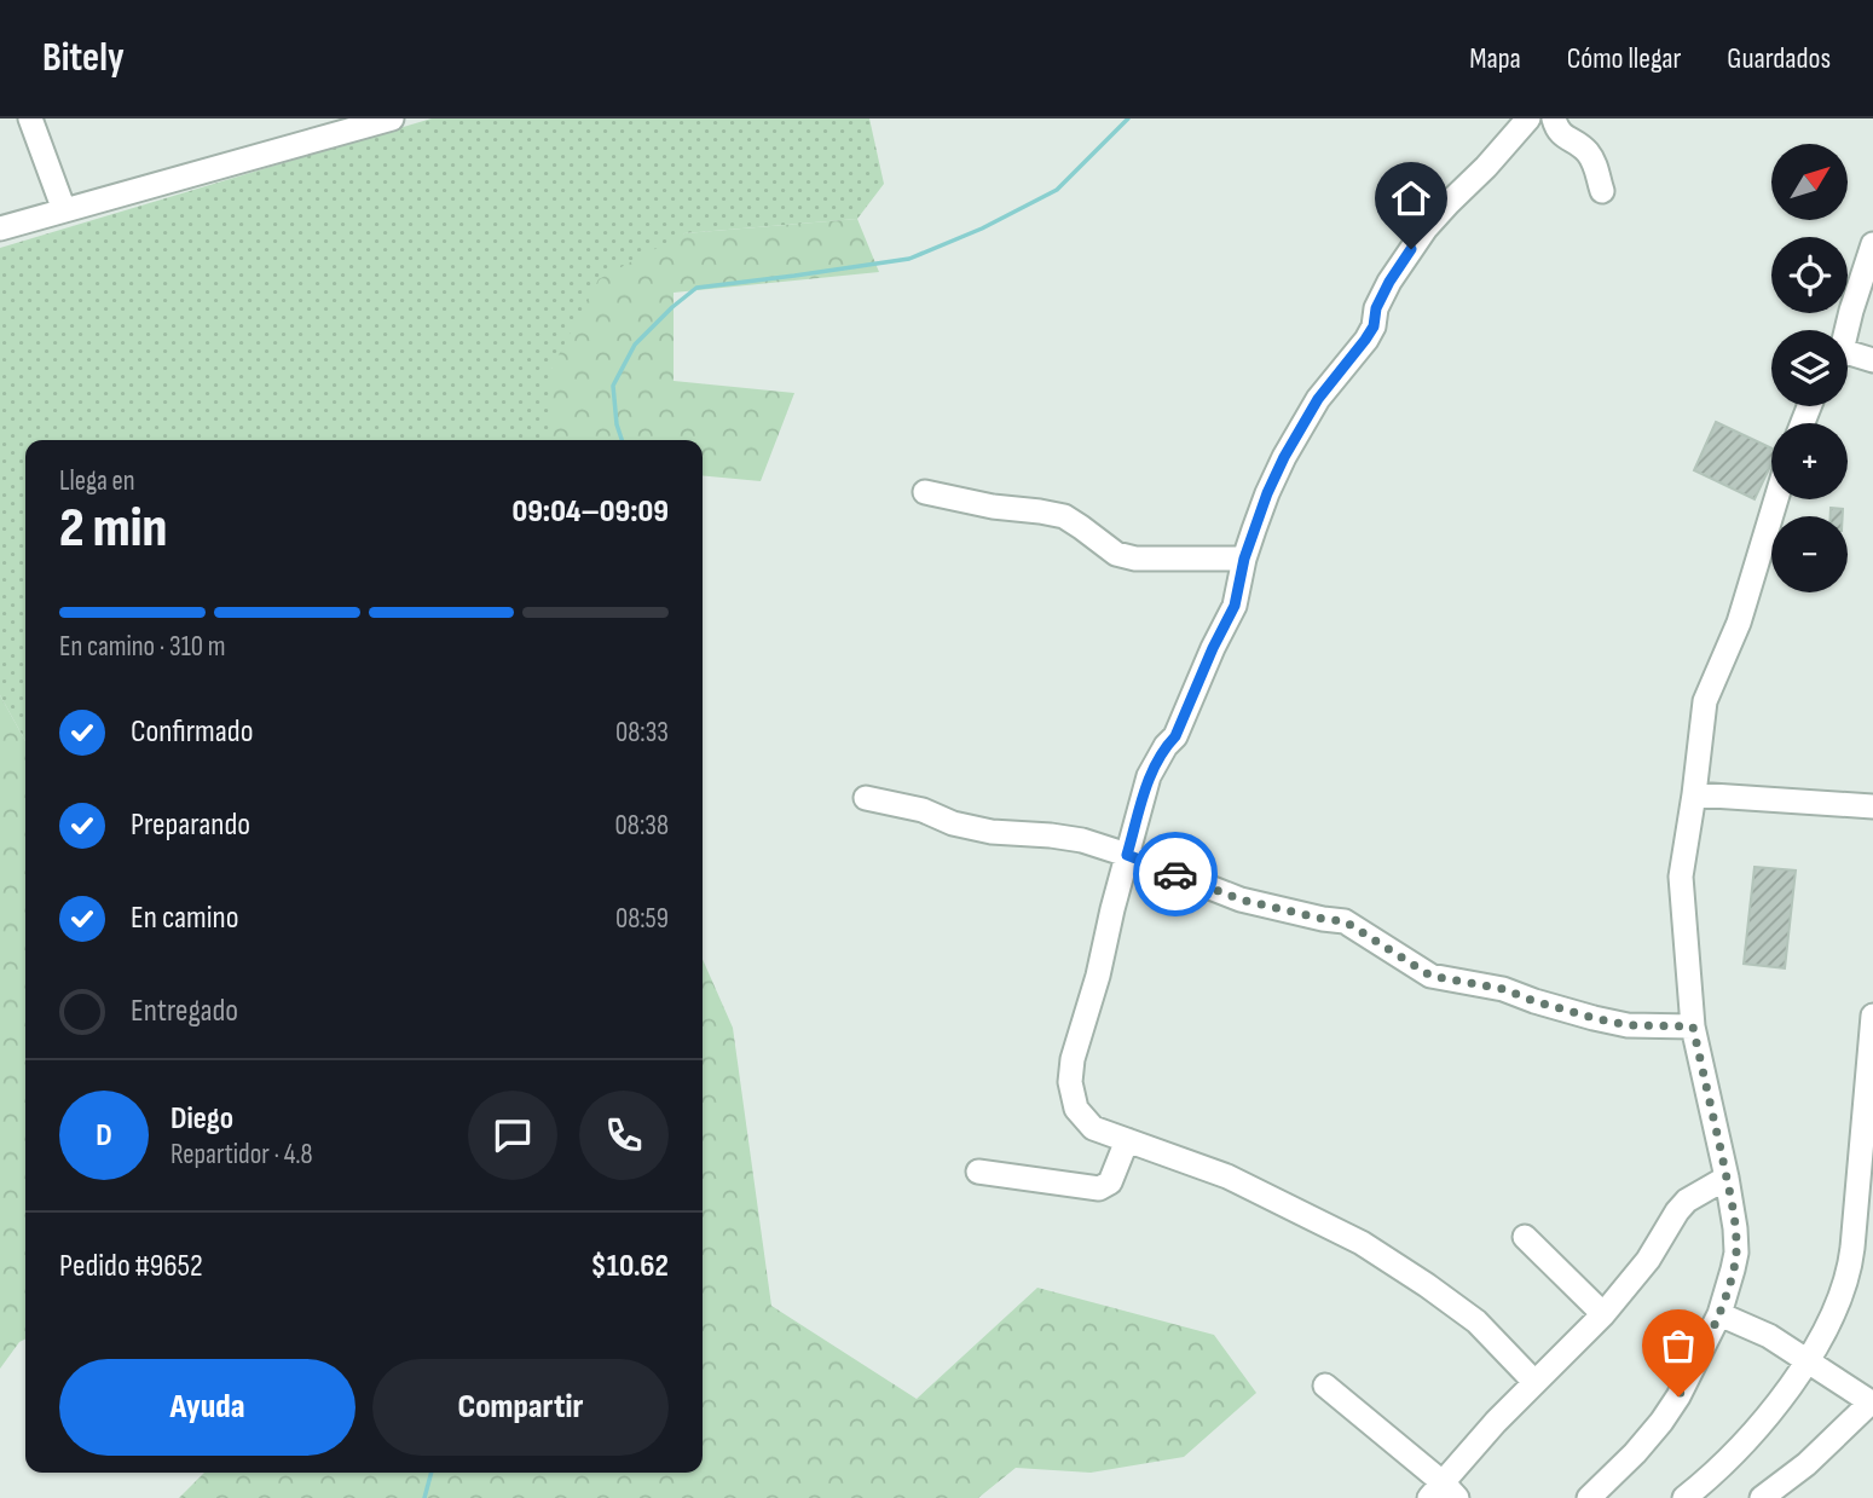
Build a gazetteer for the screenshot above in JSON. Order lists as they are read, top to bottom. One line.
{"north":"top right","page":{"header":"Bitely","nav":["Mapa","Cómo llegar","Guardados"],"map_buttons":["+","−"],"heading":["2 min","Llega en","09:04–09:09"],"panel":["Diego","Repartidor · 4.8","Pedido #9652","$10.62"],"bar":"En camino · 310 m","list":[["Confirmado","08:33"],["Preparando","08:38"],["En camino","08:59"],"Entregado"],"round":"D","buttons":["Ayuda","Compartir"]}}
